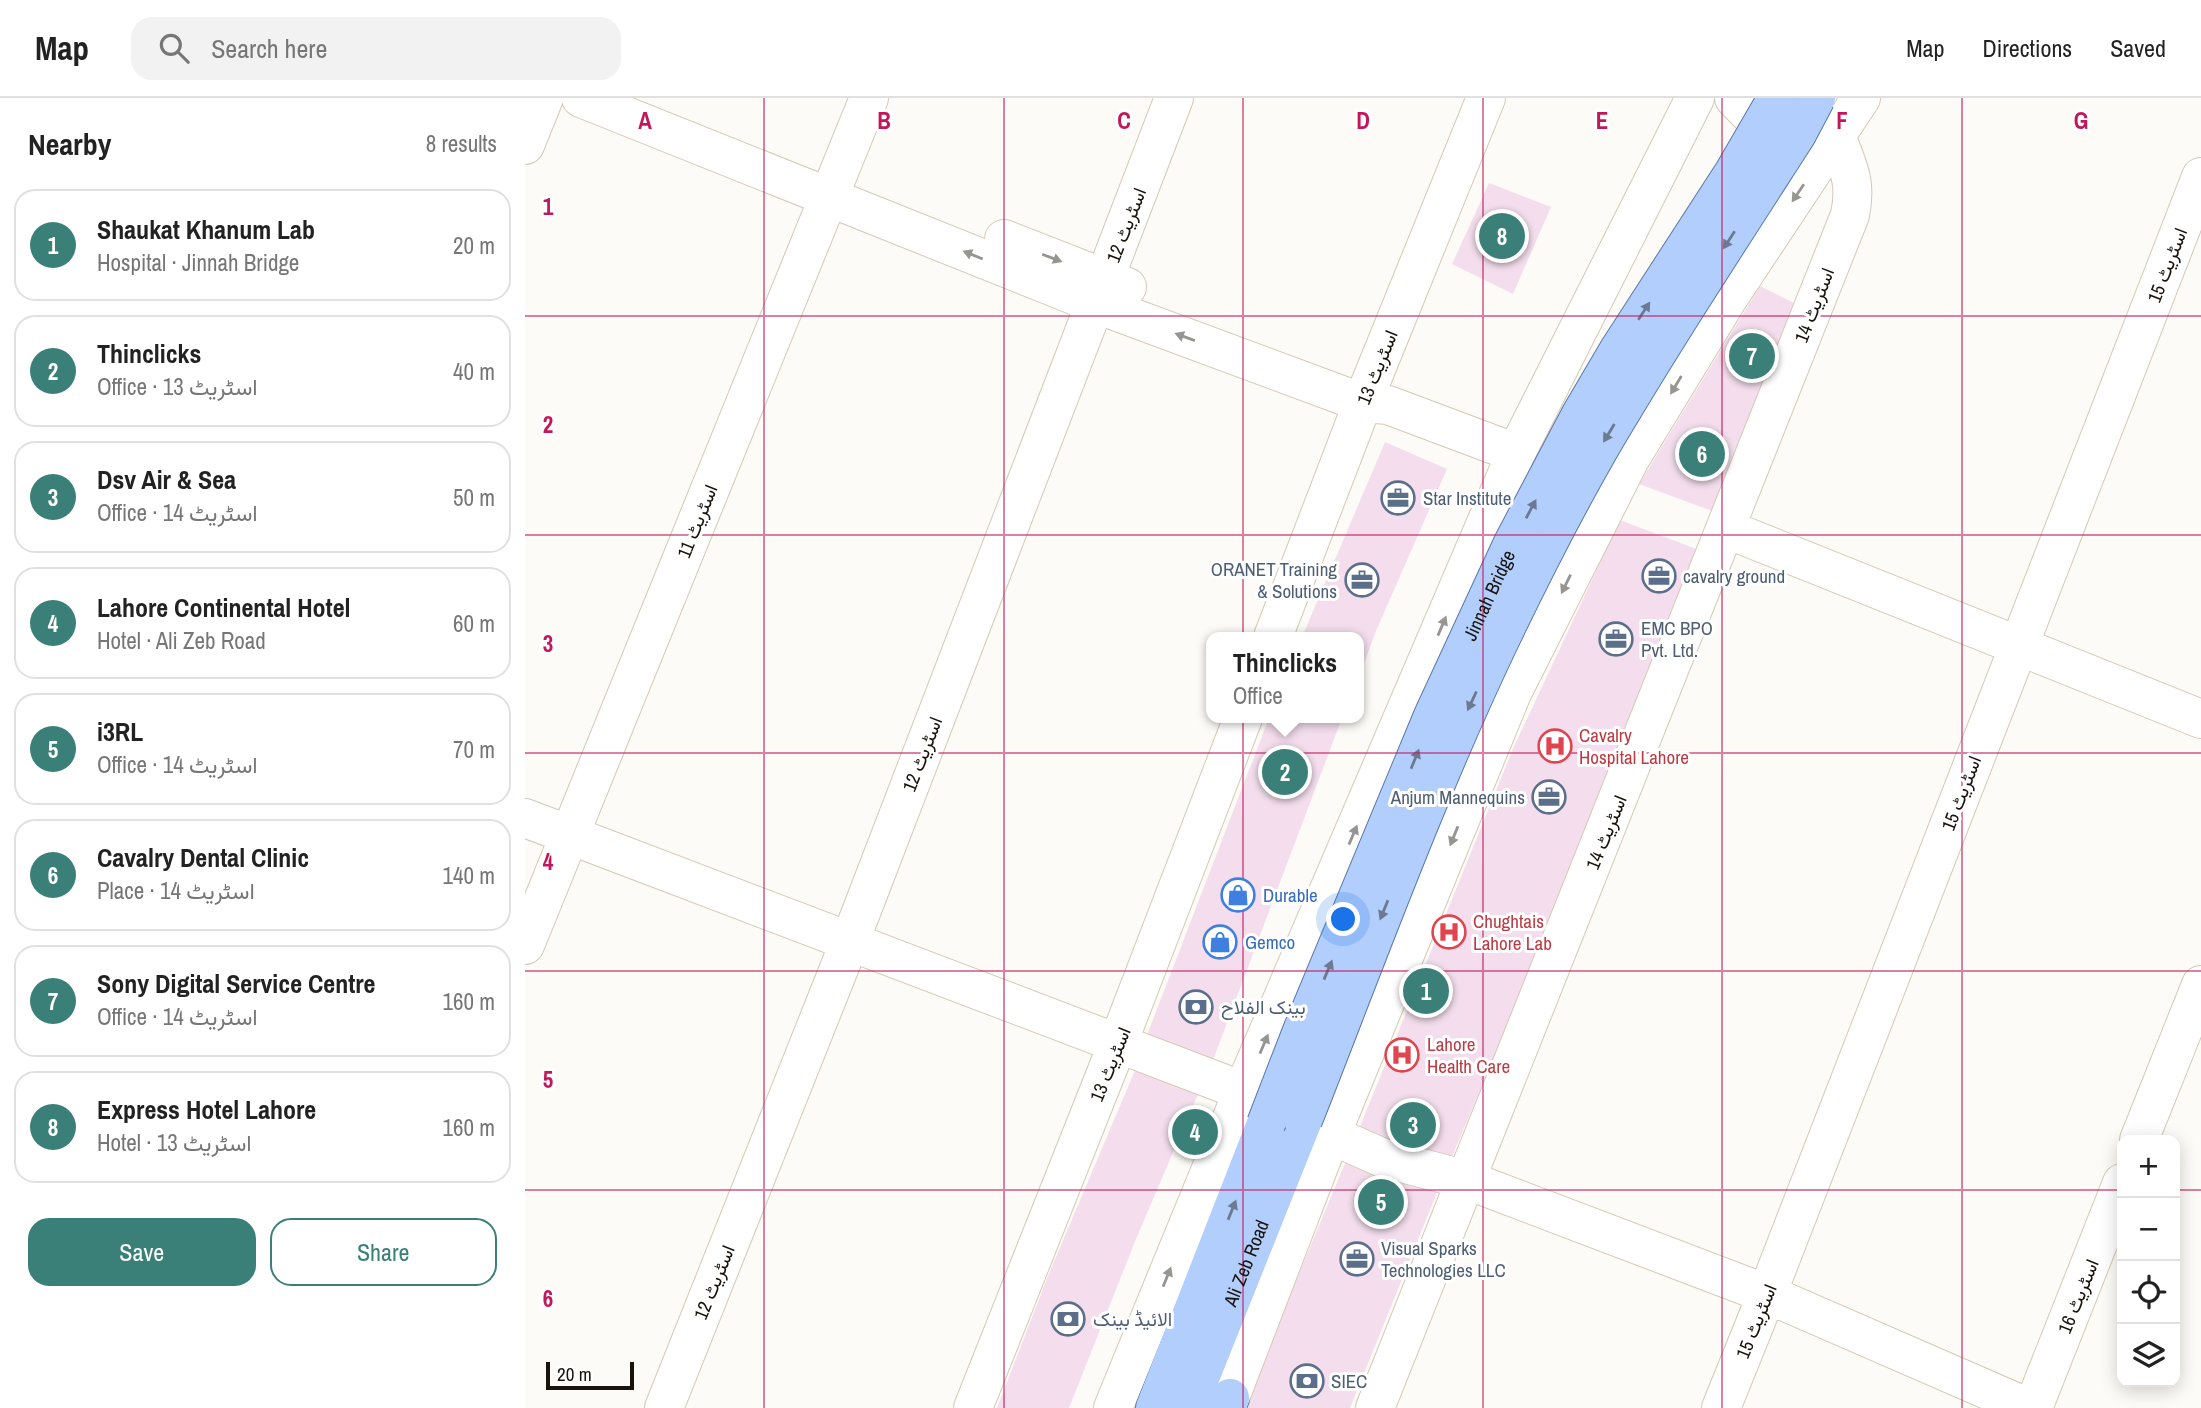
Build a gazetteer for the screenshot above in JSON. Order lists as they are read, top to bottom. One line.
{"streets":{"main road":["Jinnah Bridge","Ali Zeb Road"],"street":["اسٹریٹ 12","اسٹریٹ 15","اسٹریٹ 14","اسٹریٹ 13","اسٹریٹ 11","اسٹریٹ 16"]},"crossings":[["Jinnah Bridge","Ali Zeb Road"]],"places":{"office":["Star Institute","cavalry ground","ORANET Training & Solutions","EMC BPO Pvt. Ltd.","Anjum Mannequins","Visual Sparks Technologies LLC"],"hospital":["Cavalry Hospital Lahore","Chughtais Lahore Lab","Lahore Health Care"],"shop":["Durable","Gemco"],"bank":["بینک الفلاح","الائیڈ بینک","SIEC"]},"scale_bar":"20 m","page":{"header":"Map","search":"Search here","nav":["Map","Directions","Saved"],"heading":["Nearby","8 results"],"list":[{"mark":"1","name":"Shaukat Khanum Lab","note":"Hospital · Jinnah Bridge","value":"20 m"},{"mark":"2","name":"Thinclicks","note":"Office · اسٹریٹ 13","value":"40 m"},{"mark":"3","name":"Dsv Air & Sea","note":"Office · اسٹریٹ 14","value":"50 m"},{"mark":"4","name":"Lahore Continental Hotel","note":"Hotel · Ali Zeb Road","value":"60 m"},{"mark":"5","name":"i3RL","note":"Office · اسٹریٹ 14","value":"70 m"},{"mark":"6","name":"Cavalry Dental Clinic","note":"Place · اسٹریٹ 14","value":"140 m"},{"mark":"7","name":"Sony Digital Service Centre","note":"Office · اسٹریٹ 14","value":"160 m"},{"mark":"8","name":"Express Hotel Lahore","note":"Hotel · اسٹریٹ 13","value":"160 m"}],"pins":["8","7","6","2","1","3","4","5"],"popup":["Thinclicks","Office"],"map_buttons":["+","−"],"buttons":["Save","Share"],"scale":"20 m"},"grid":{"columns":["A","B","C","D","E","F","G"],"rows":["1","2","3","4","5","6"]}}
